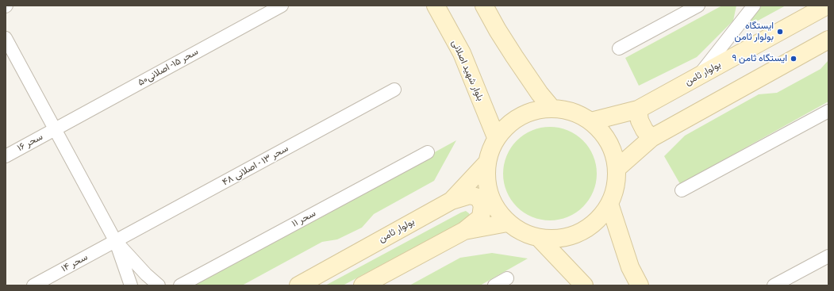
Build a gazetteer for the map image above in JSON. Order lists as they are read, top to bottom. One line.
{"streets":{"street":["سحر ۱۵- اصلانی۵۰","بلوار شهید اصلانی","بولوار ثامن","سحر ۱۶","سحر ۱۳ - اصلانی ۴۸","سحر ۱۱","سحر ۱۴"]},"crossings":[["سحر ۱۵- اصلانی۵۰","سحر ۱۶"],["سحر ۱۳ - اصلانی ۴۸","سحر ۱۴"]],"places":["ایستگاه بولوار ثامن","ایستگاه ثامن ۹"]}
